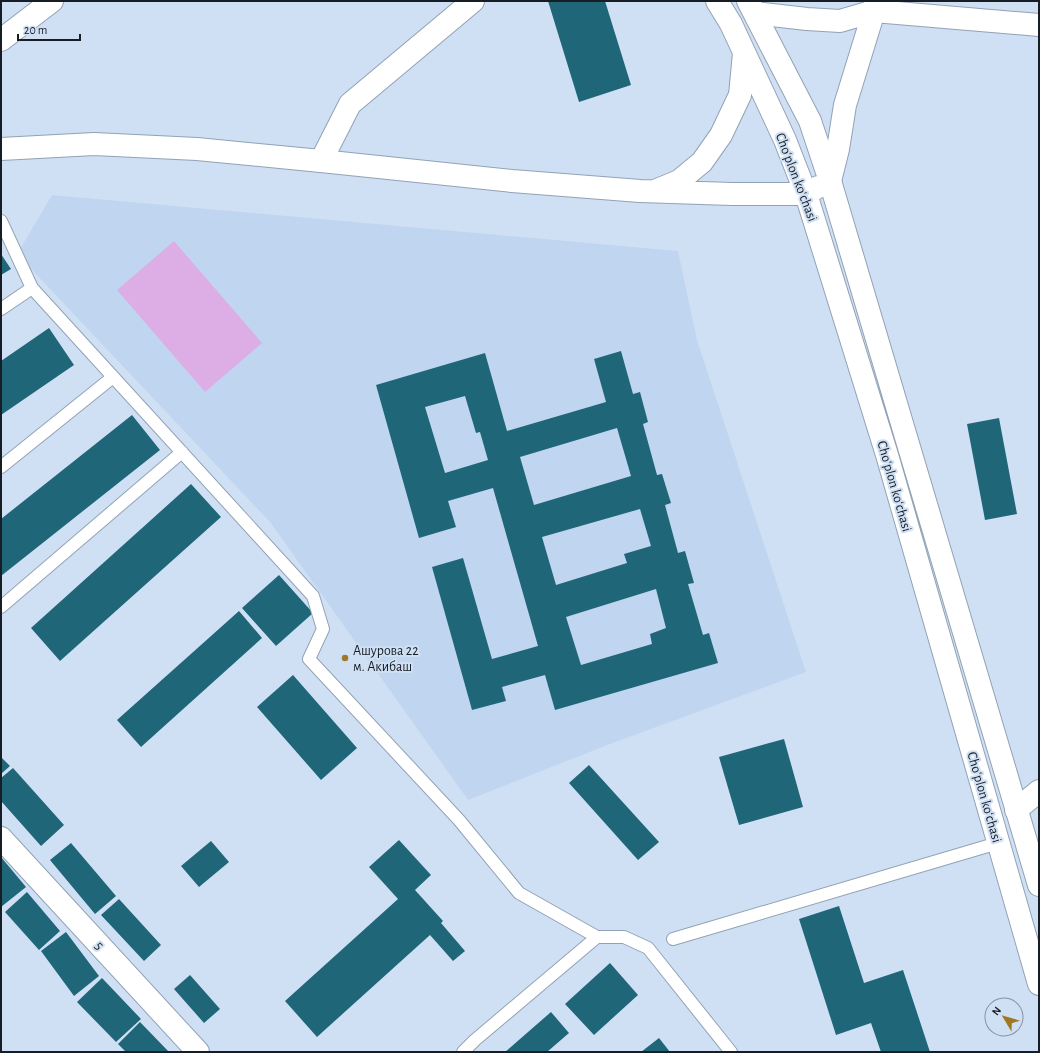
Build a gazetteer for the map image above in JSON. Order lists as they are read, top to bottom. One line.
{"streets":{"main road":["Choʻplon koʻchasi","5"]},"places":["Ашурова 22 м. Акибаш"],"scale_bar":"20 m","north":"top left"}
